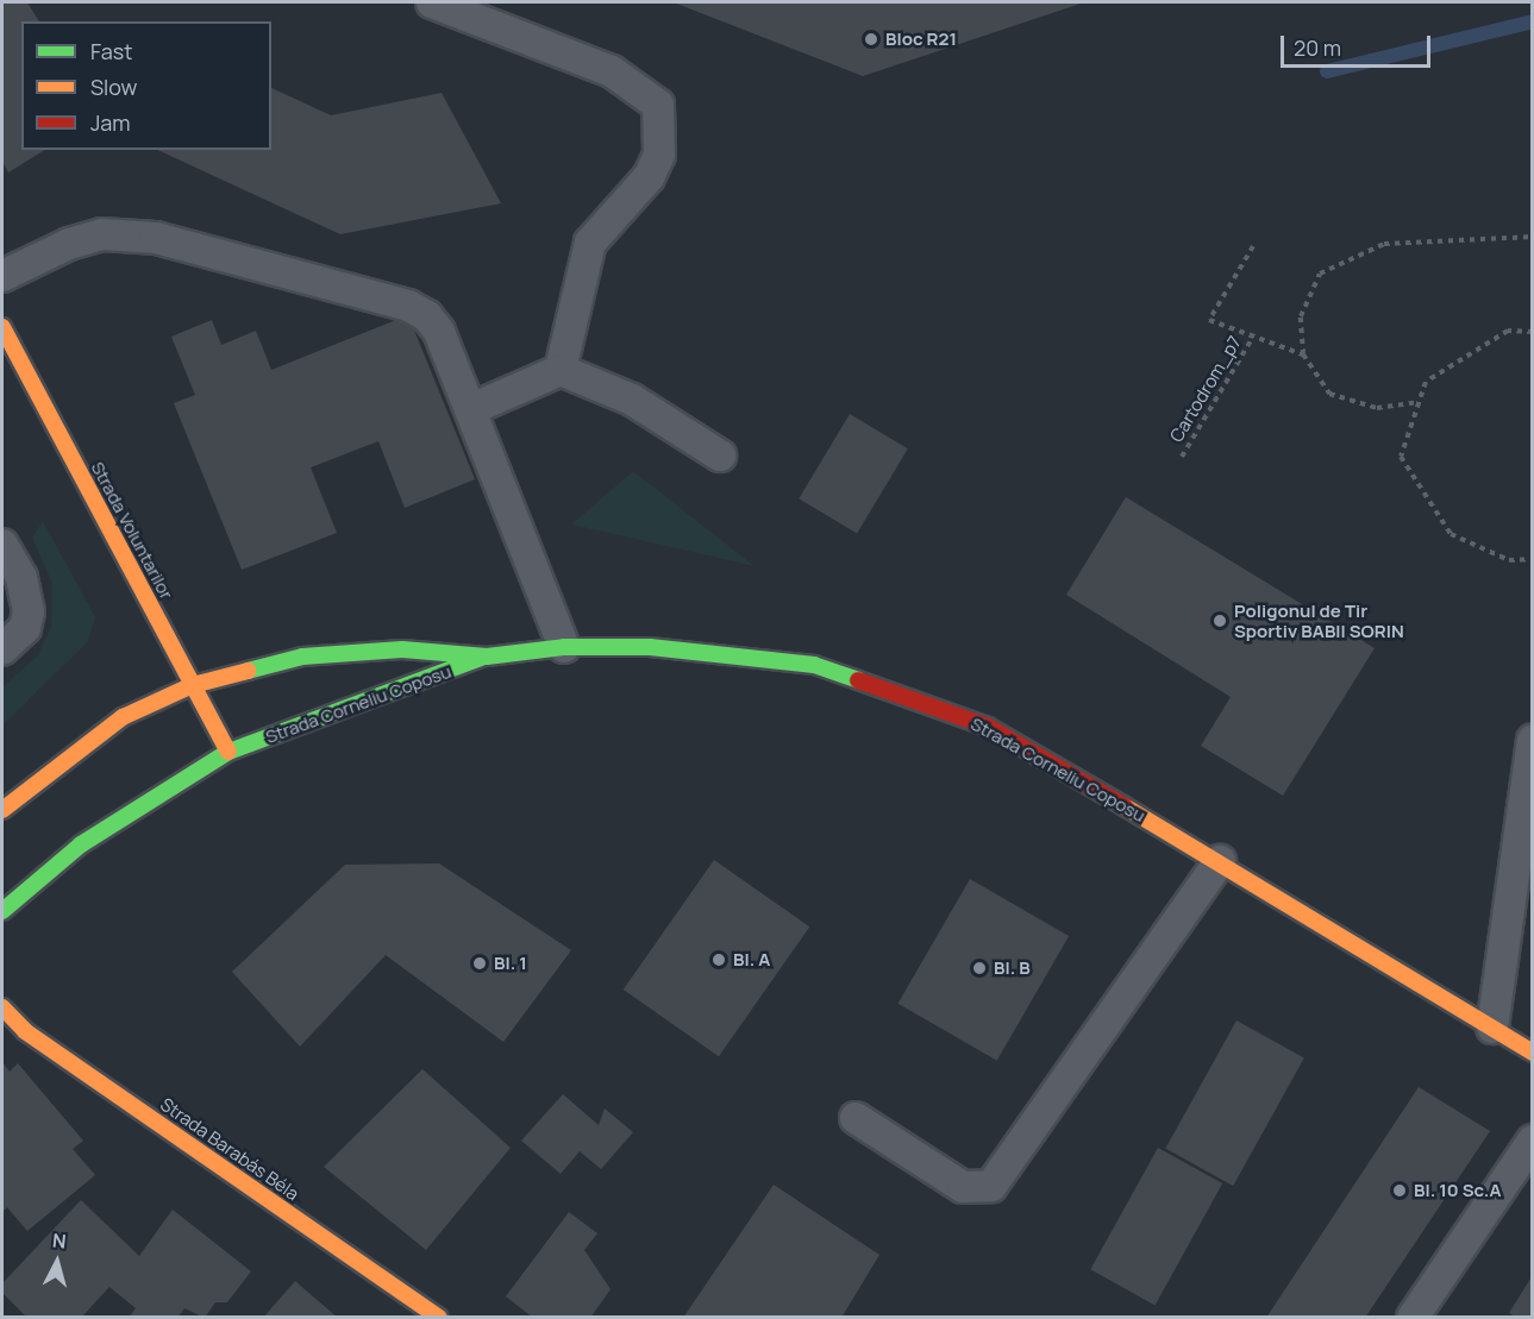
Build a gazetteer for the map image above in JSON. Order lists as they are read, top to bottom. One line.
{"streets":{"main road":["Strada Voluntarilor","Strada Corneliu Coposu","Strada Barabás Béla"],"path":["Cartodrom_p7"]},"crossings":[["Strada Voluntarilor","Strada Corneliu Coposu"]],"places":["Bloc R21","Poligonul de Tir Sportiv BABII SORIN","Bl. A","Bl. 1","Bl. B","Bl. 10 Sc.A"],"legend":["Fast","Slow","Jam"],"scale_bar":"20 m","north":"top"}
